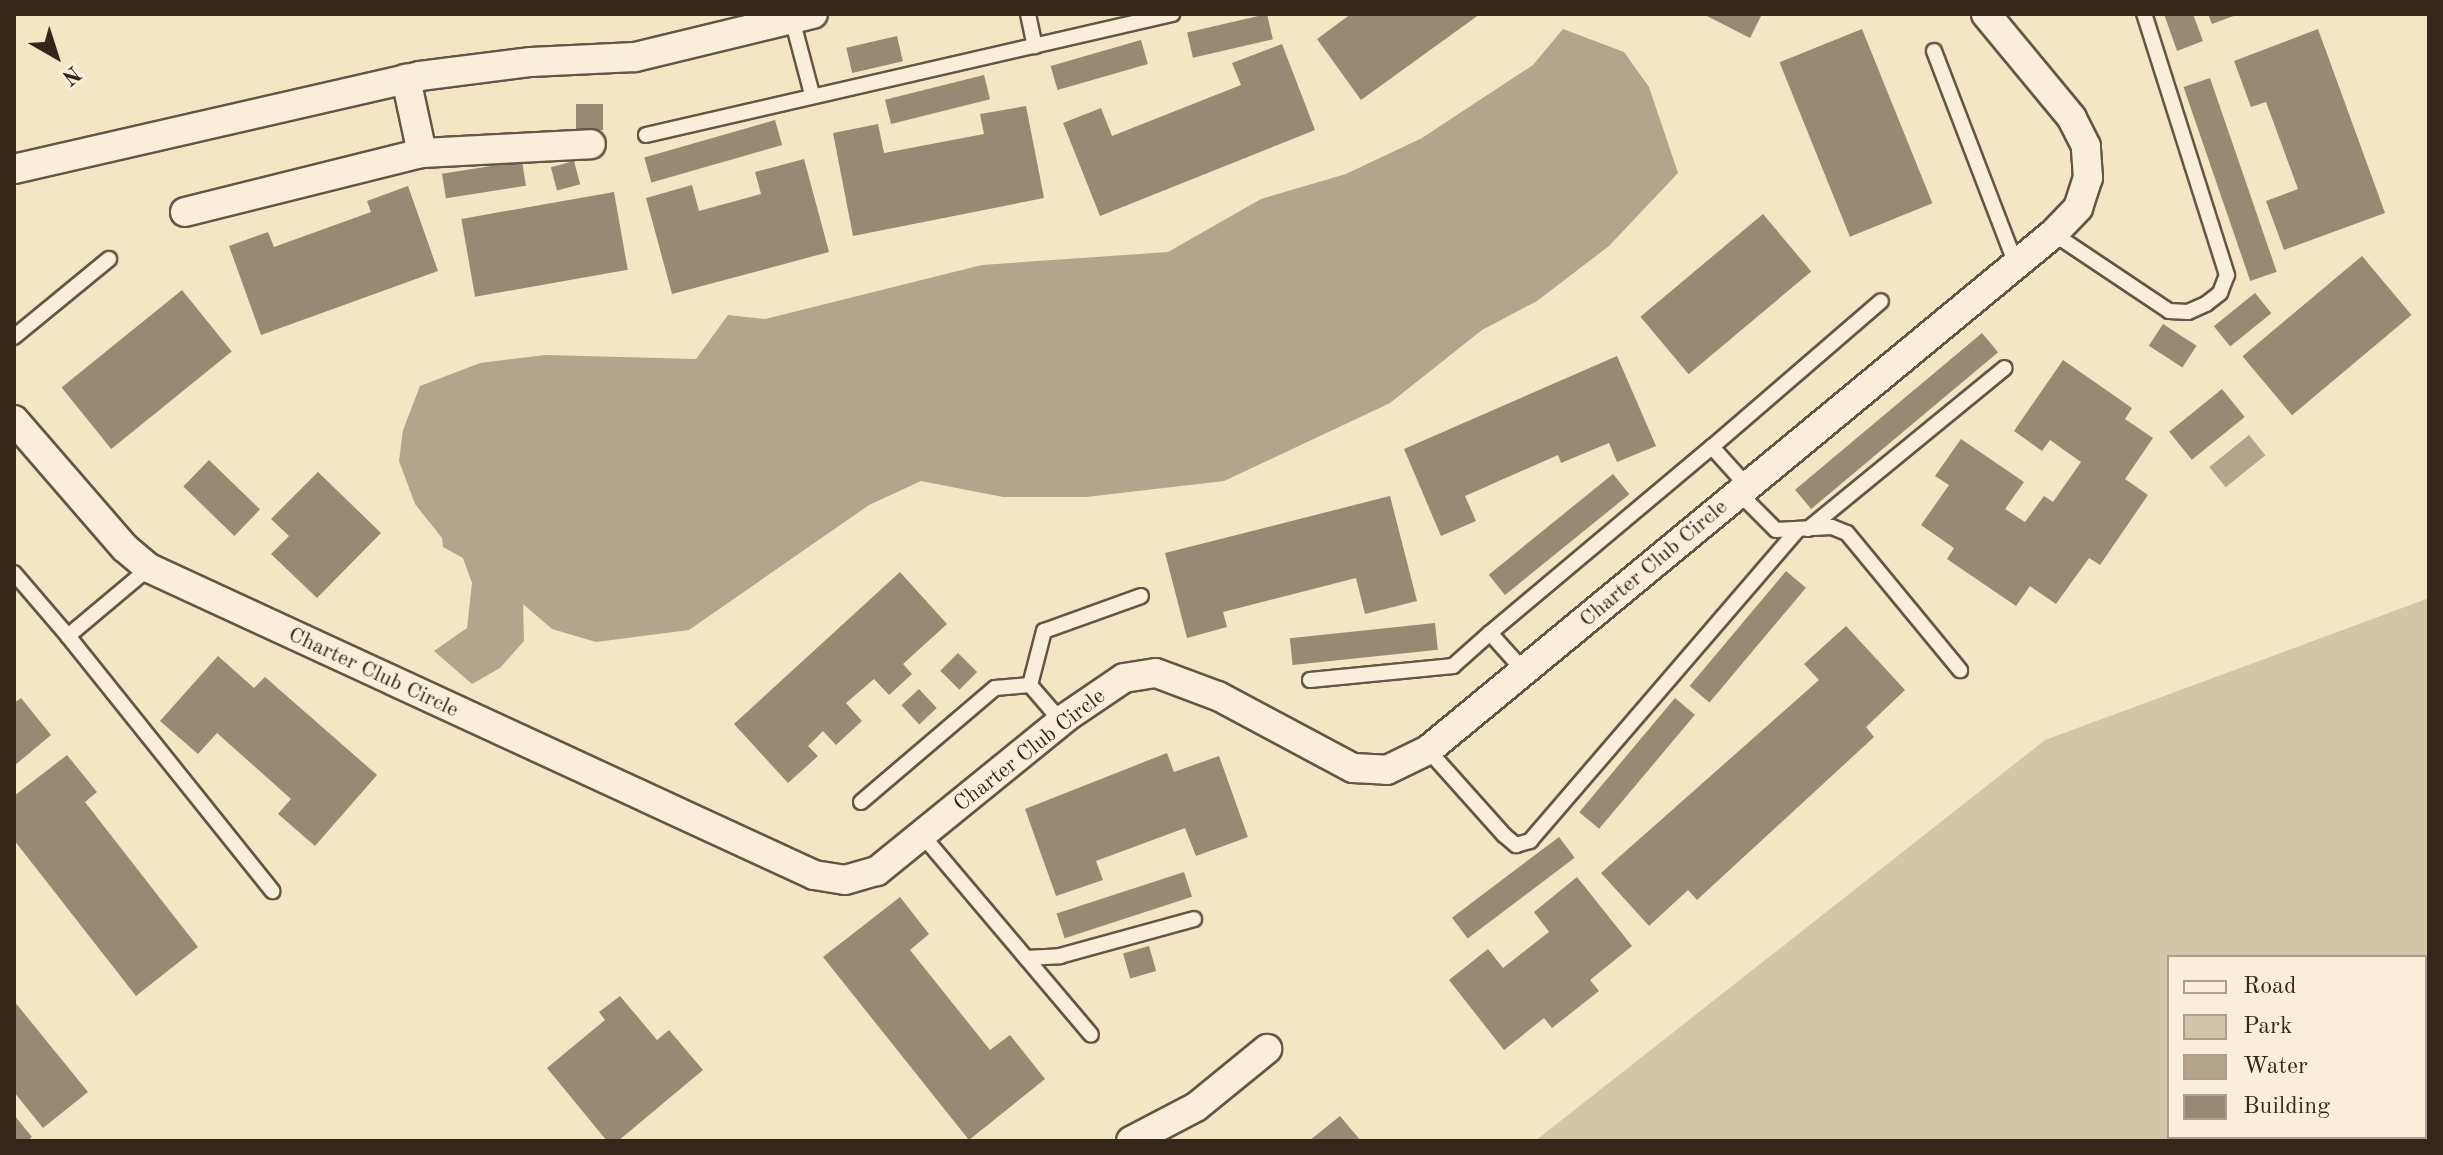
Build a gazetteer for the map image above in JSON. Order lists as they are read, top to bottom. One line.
{"streets":{"street":["Charter Club Circle"]},"legend":["Road","Park","Water","Building"],"north":"bottom right"}
